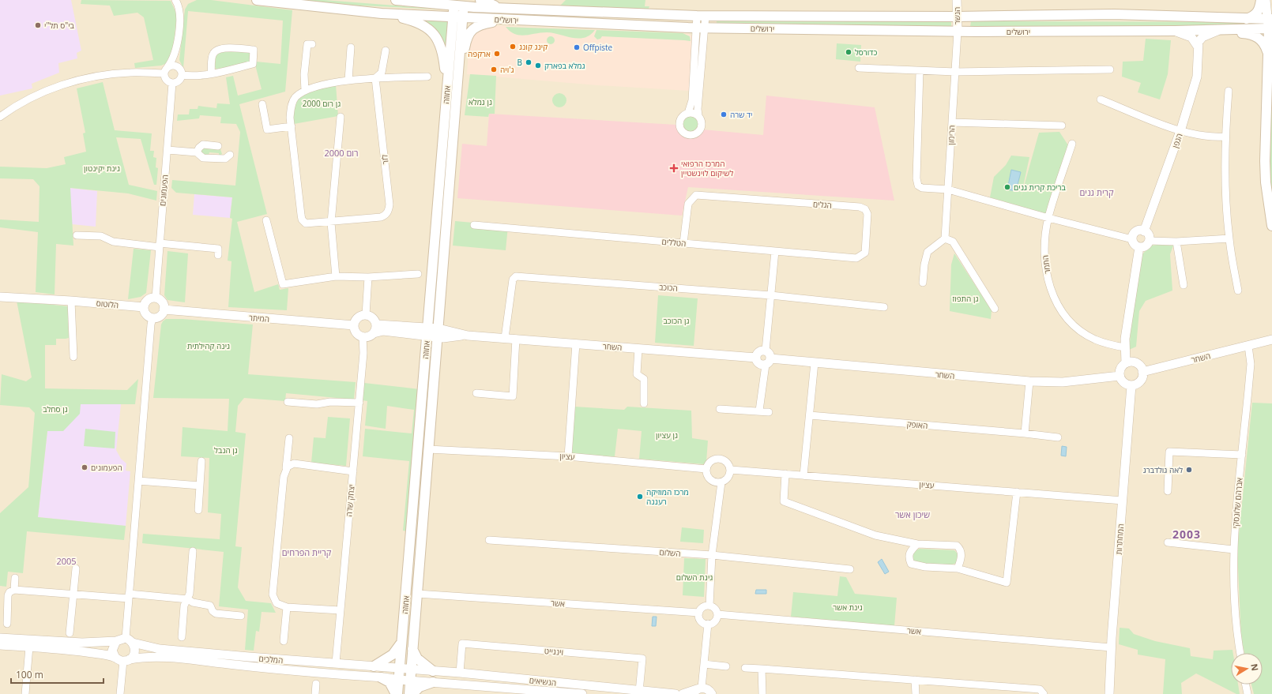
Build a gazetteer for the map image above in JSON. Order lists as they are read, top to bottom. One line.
{"streets":{"main road":["ירושלים","אחוזה"],"street":["הנשר","הרימון","הגפן","לזר","הפעמונים","הגלים","הטללים","התמר","הכוכב","הלוטוס","המיתר","השחר","האופק","עציון","יצחק שדה","אברהם שלונסקי","המחתרות","השלום","אשר","וינגייט","המלכים","הנשיאים"]},"crossings":[["הנשר","ירושלים"],["הנשר","הרימון"],["ירושלים","אחוזה"],["ירושלים","הרימון"],["אחוזה","השחר"],["אחוזה","עציון"],["אחוזה","אשר"],["אחוזה","המלכים"],["אחוזה","הנשיאים"],["הפעמונים","הלוטוס"],["הפעמונים","המיתר"],["הגלים","הטללים"],["הכוכב","השחר"],["הלוטוס","המיתר"],["המיתר","יצחק שדה"],["השחר","אברהם שלונסקי"],["השחר","המחתרות"],["עציון","המחתרות"],["יצחק שדה","המלכים"],["המחתרות","אשר"],["וינגייט","הנשיאים"],["המלכים","הנשיאים"]],"districts":["רום 2000","קרית גנים","שיכון אשר","2003","קריית הפרחים","2005"],"parks":["גן גמלא","גן רום 2000","גינת יקינטון","גן התפוז","גן הכוכב","גינה קהילתית","גן סחלב","גן עציון","גן הנבל","גינת השלום","גינת אשר"],"places":{"other":["בי\"ס תל\"י","קינג קונג","Offpiste","כדורסל","ארקפה","B","גמלא בפארק","ג'ויה","יד שרה","בריכת קרית גנים","הפעמונים","לאה גולדברג","מרכז המוזיקה רעננה"],"health":["המרכז הרפואי לשיקום לוינשטיין"]},"scale_bar":"100 m","north":"right"}
